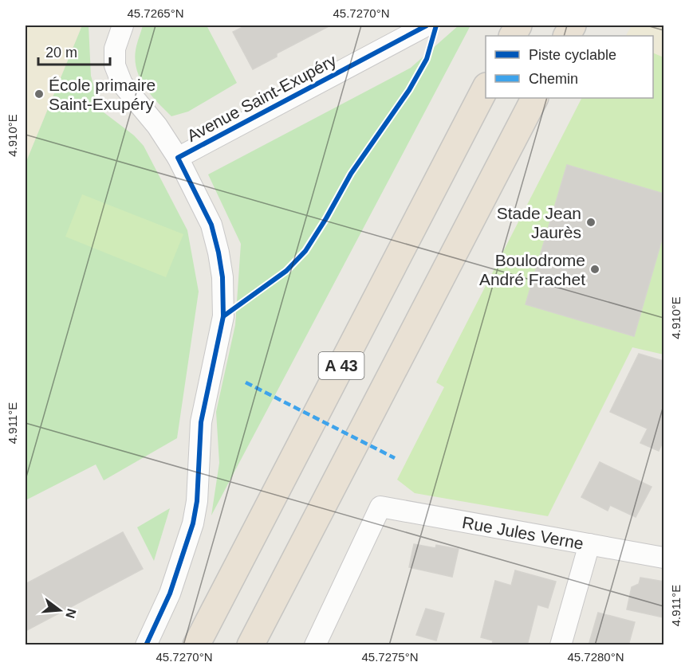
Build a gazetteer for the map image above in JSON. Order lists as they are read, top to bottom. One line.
{"streets":{"highway":["A 43"],"street":["Avenue Saint-Exupéry","Rue Jules Verne"]},"places":["École primaire Saint-Exupéry","Stade Jean Jaurès","Boulodrome André Frachet"],"legend":["Piste cyclable","Chemin"],"scale_bar":"20 m","north":"right","coordinates":["45.7265°N","45.7270°N","4.910°E","4.911°E","45.7275°N","45.7280°N"]}
